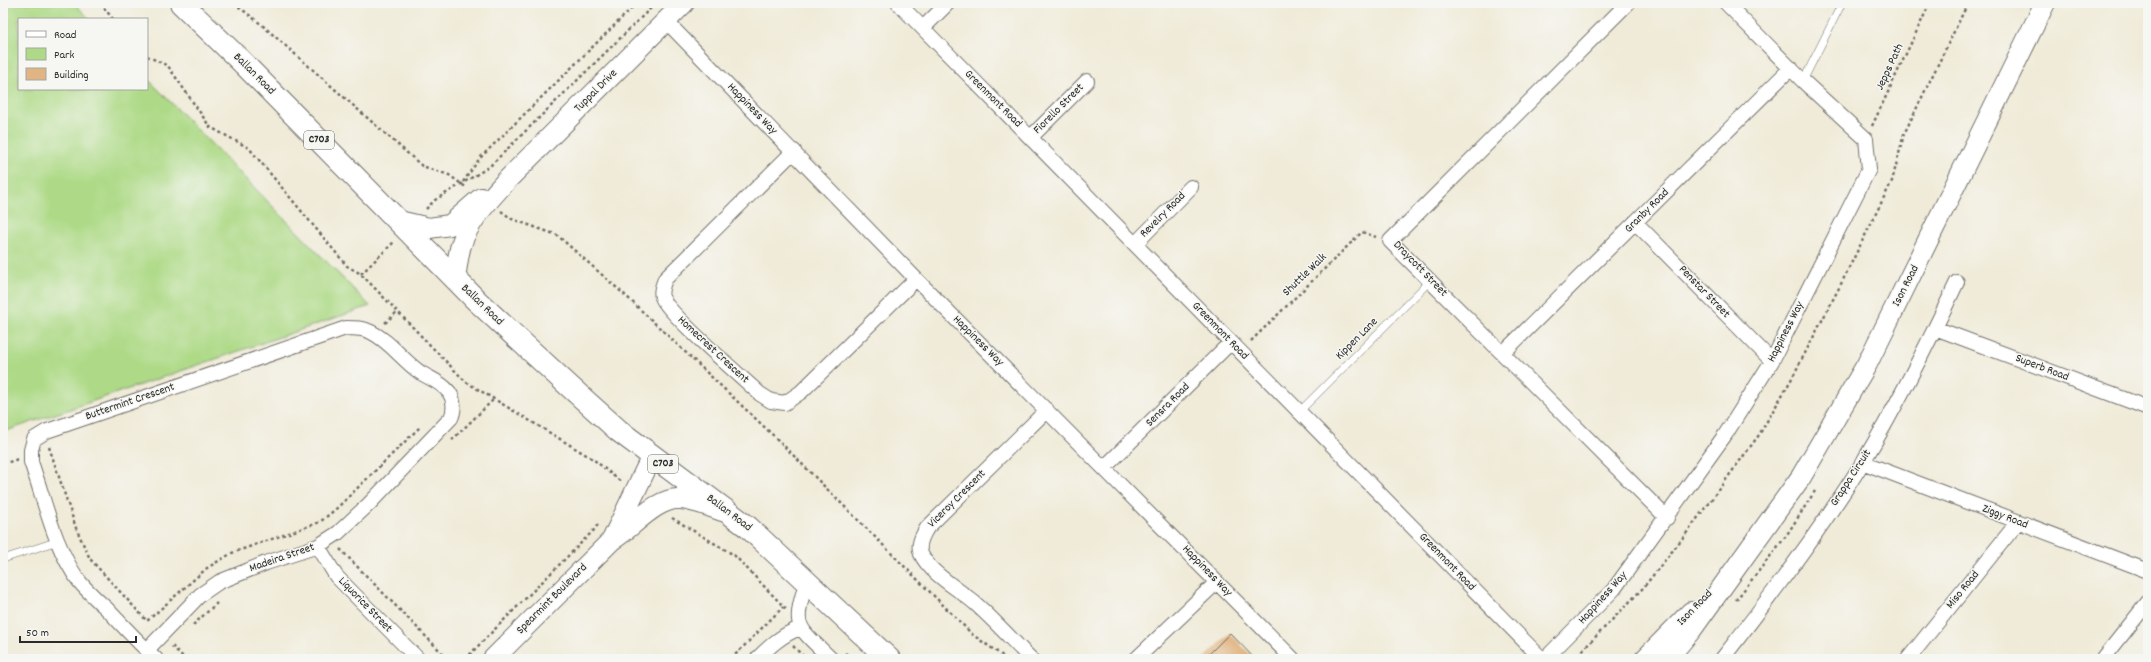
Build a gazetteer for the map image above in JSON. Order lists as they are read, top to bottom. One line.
{"streets":{"main road":["Ballan Road","Tuppal Drive","C703","Ison Road","Spearmint Boulevard"],"street":["Greenmont Road","Happiness Way","Fiorello Street","Granby Road","Revelry Road","Draycott Street","Penstar Street","Homecrest Crescent","Superb Road","Buttermint Crescent","Sensra Road","Grappa Circuit","Viceroy Crescent","Ziggy Road","Madeira Street","Miso Road","Liquorice Street"],"lane":["Kippen Lane"],"path":["Jepps Path","Shuttle Walk"]},"crossings":[["Jepps Path","Happiness Way"],["Ballan Road","Tuppal Drive"],["Ballan Road","Spearmint Boulevard"],["Tuppal Drive","Happiness Way"],["Greenmont Road","Fiorello Street"],["Greenmont Road","Revelry Road"],["Greenmont Road","Shuttle Walk"],["Greenmont Road","Kippen Lane"],["Greenmont Road","Sensra Road"],["Happiness Way","Draycott Street"],["Happiness Way","Penstar Street"],["Happiness Way","Homecrest Crescent"],["Happiness Way","Sensra Road"],["Happiness Way","Viceroy Crescent"],["Granby Road","Draycott Street"],["Granby Road","Penstar Street"],["Draycott Street","Shuttle Walk"],["Draycott Street","Kippen Lane"],["Shuttle Walk","Sensra Road"],["Superb Road","Grappa Circuit"],["Buttermint Crescent","Madeira Street"],["Grappa Circuit","Ziggy Road"],["Ziggy Road","Miso Road"],["Madeira Street","Liquorice Street"]],"legend":["Road","Park","Building"],"scale_bar":"50 m"}
